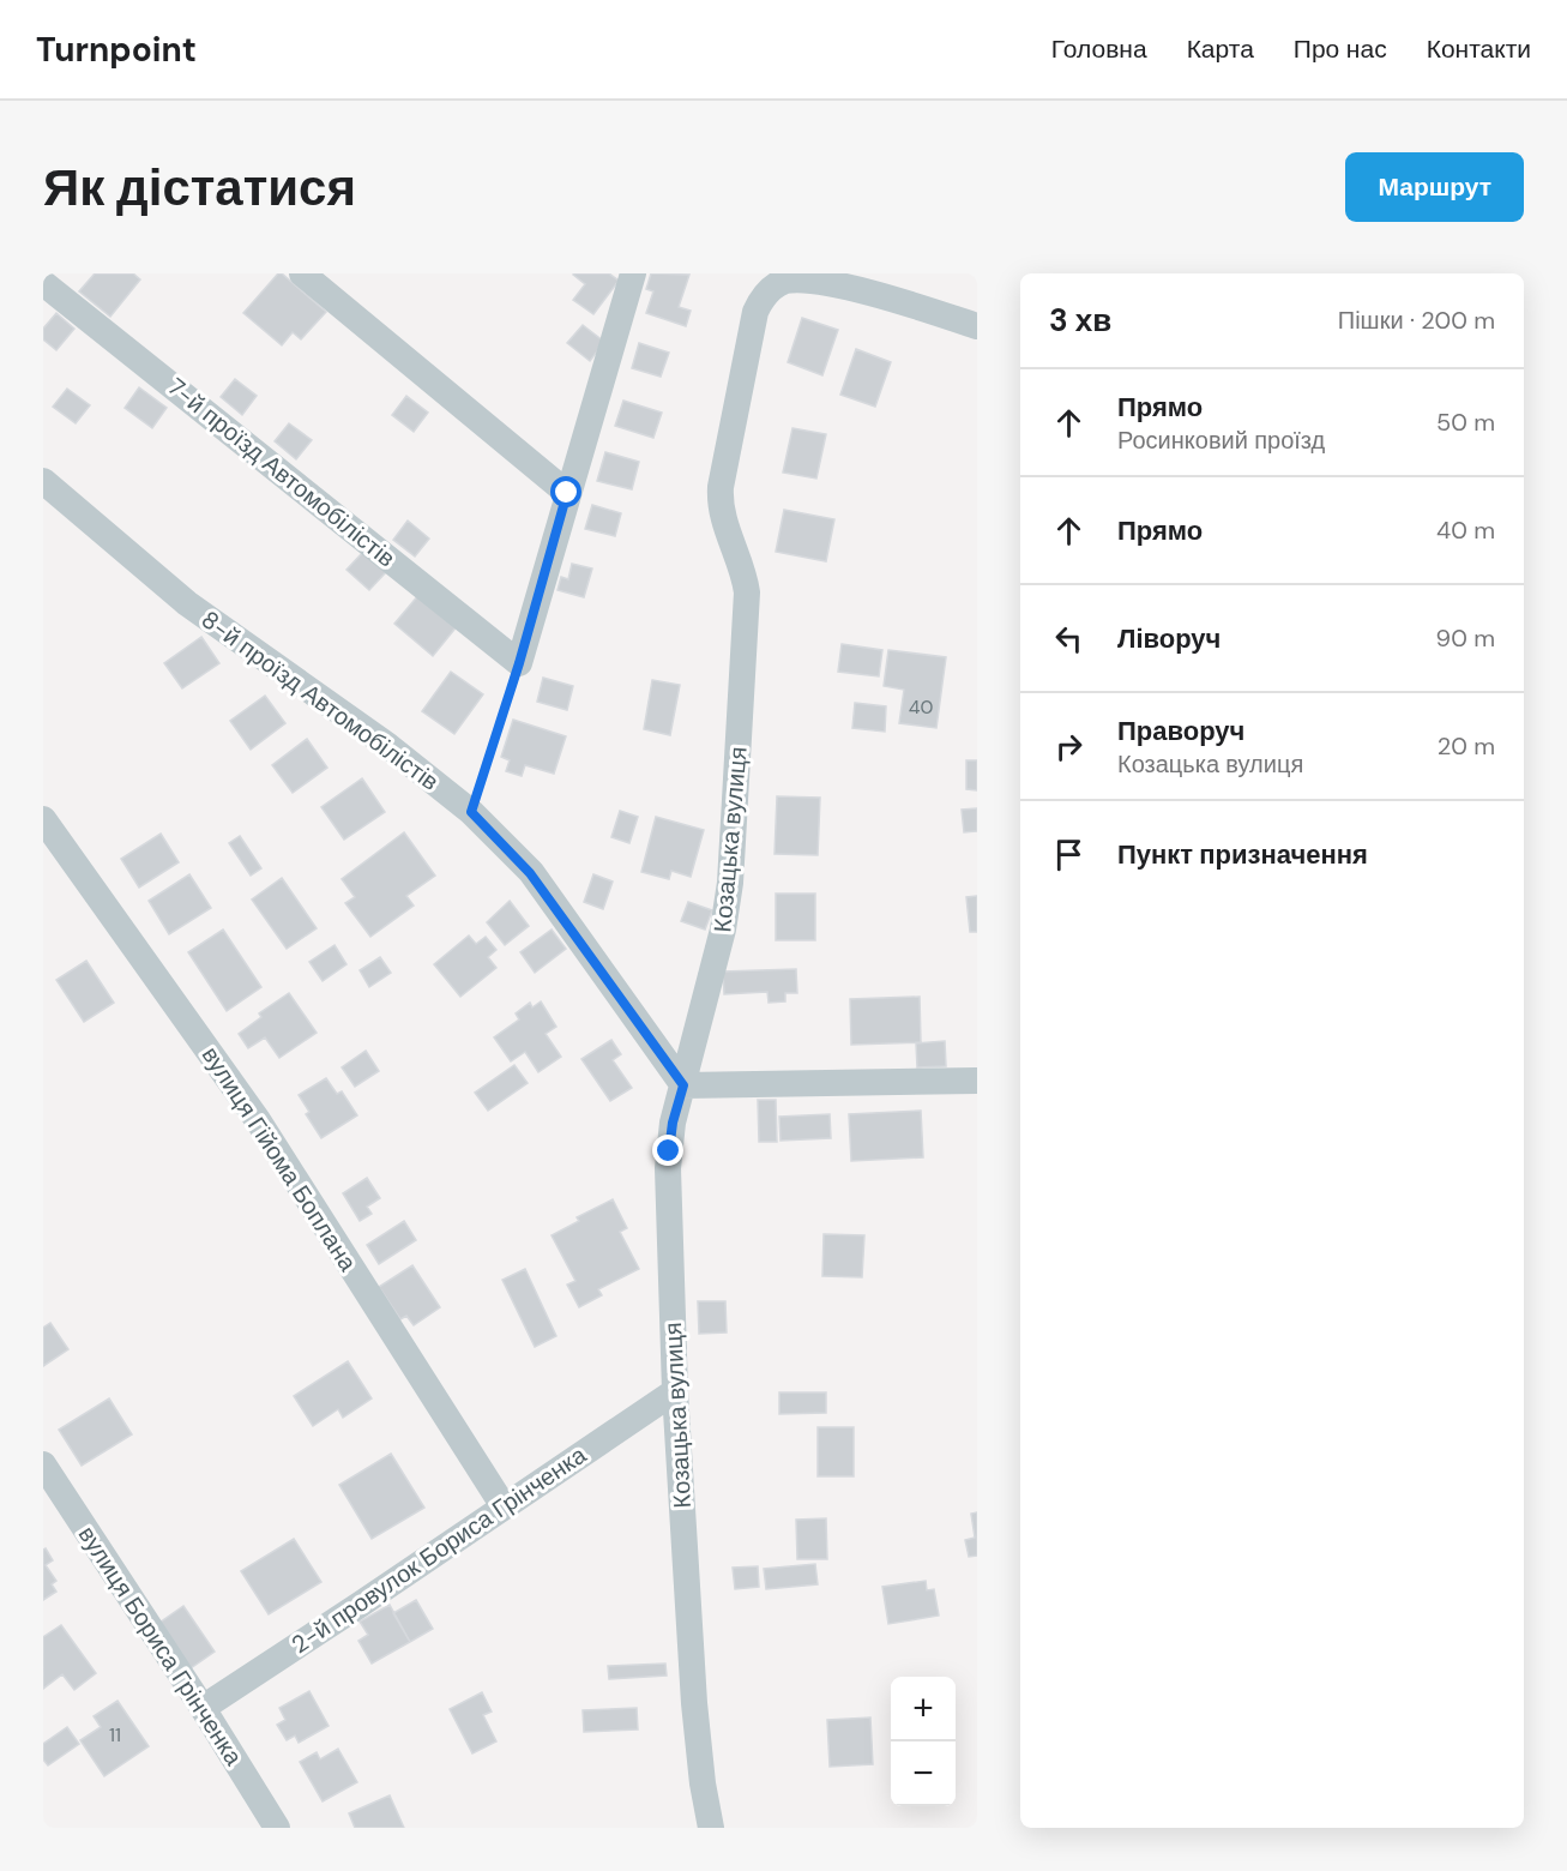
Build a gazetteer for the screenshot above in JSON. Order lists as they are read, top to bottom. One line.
{"streets":{"street":["7-й проїзд Автомобілістів","8-й проїзд Автомобілістів","Козацька вулиця","вулиця Гійома Боплана","2-й провулок Бориса Грінченка","вулиця Бориса Грінченка"]},"crossings":[["8-й проїзд Автомобілістів","Козацька вулиця"],["Козацька вулиця","2-й провулок Бориса Грінченка"],["вулиця Гійома Боплана","2-й провулок Бориса Грінченка"],["2-й провулок Бориса Грінченка","вулиця Бориса Грінченка"]],"house_numbers":["40","11"],"page":{"header":"Turnpoint","nav":["Головна","Карта","Про нас","Контакти"],"buttons":"Маршрут","title":"Як дістатися","heading":["3 хв","Пішки · 200 m"],"list":[["Прямо","Росинковий проїзд","50 m"],["Прямо","40 m"],["Ліворуч","90 m"],["Праворуч","Козацька вулиця","20 m"],"Пункт призначення"],"map_buttons":["+","−"]}}
